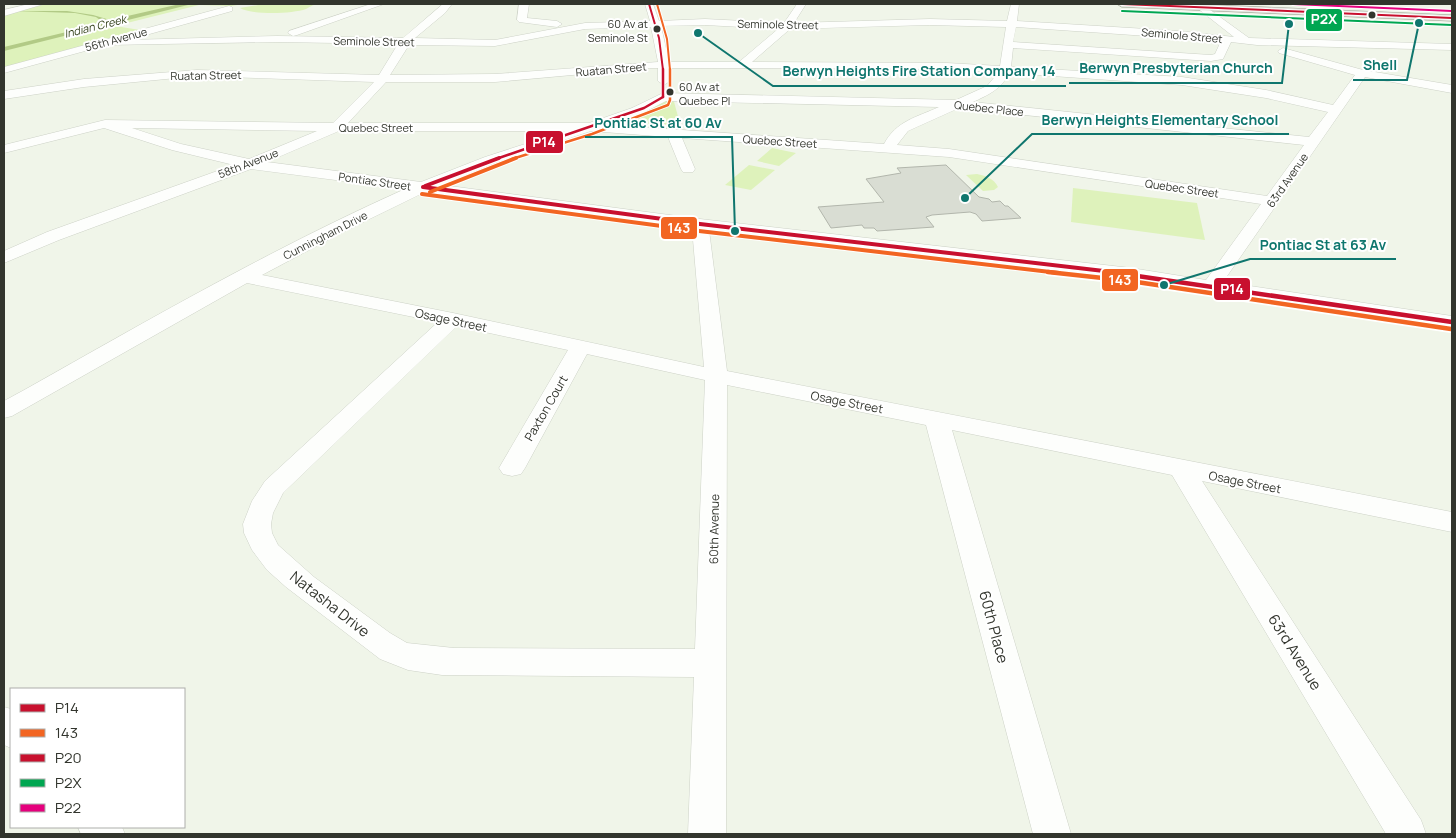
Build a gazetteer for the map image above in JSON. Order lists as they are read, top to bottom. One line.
{"streets":{"street":["Seminole Street","56th Avenue","Ruatan Street","Quebec Place","Quebec Street","58th Avenue","63rd Avenue","Pontiac Street","Cunningham Drive","Osage Street","Paxton Court","60th Avenue","Natasha Drive","60th Place"]},"crossings":[["Seminole Street","56th Avenue"],["Seminole Street","58th Avenue"],["Ruatan Street","58th Avenue"],["Ruatan Street","63rd Avenue"],["Quebec Place","63rd Avenue"],["Quebec Place","Cunningham Drive"],["Quebec Street","58th Avenue"],["Quebec Street","63rd Avenue"],["Quebec Street","Pontiac Street"],["Quebec Street","Cunningham Drive"],["58th Avenue","Pontiac Street"],["63rd Avenue","Pontiac Street"],["63rd Avenue","Osage Street"],["Pontiac Street","Cunningham Drive"],["Pontiac Street","60th Avenue"],["Cunningham Drive","Osage Street"],["Osage Street","Paxton Court"],["Osage Street","60th Avenue"],["Osage Street","Natasha Drive"],["Osage Street","60th Place"],["60th Avenue","Natasha Drive"]],"water":["Indian Creek"],"places":["Shell","Berwyn Presbyterian Church","60 Av at Seminole St","Berwyn Heights Fire Station Company 14","60 Av at Quebec Pl","Berwyn Heights Elementary School","Pontiac St at 60 Av","Pontiac St at 63 Av"],"lines":["transit line P14","transit line 143","transit line P20","transit line P22","transit line P2X"],"legend":["P14","143","P20","P2X","P22"]}
